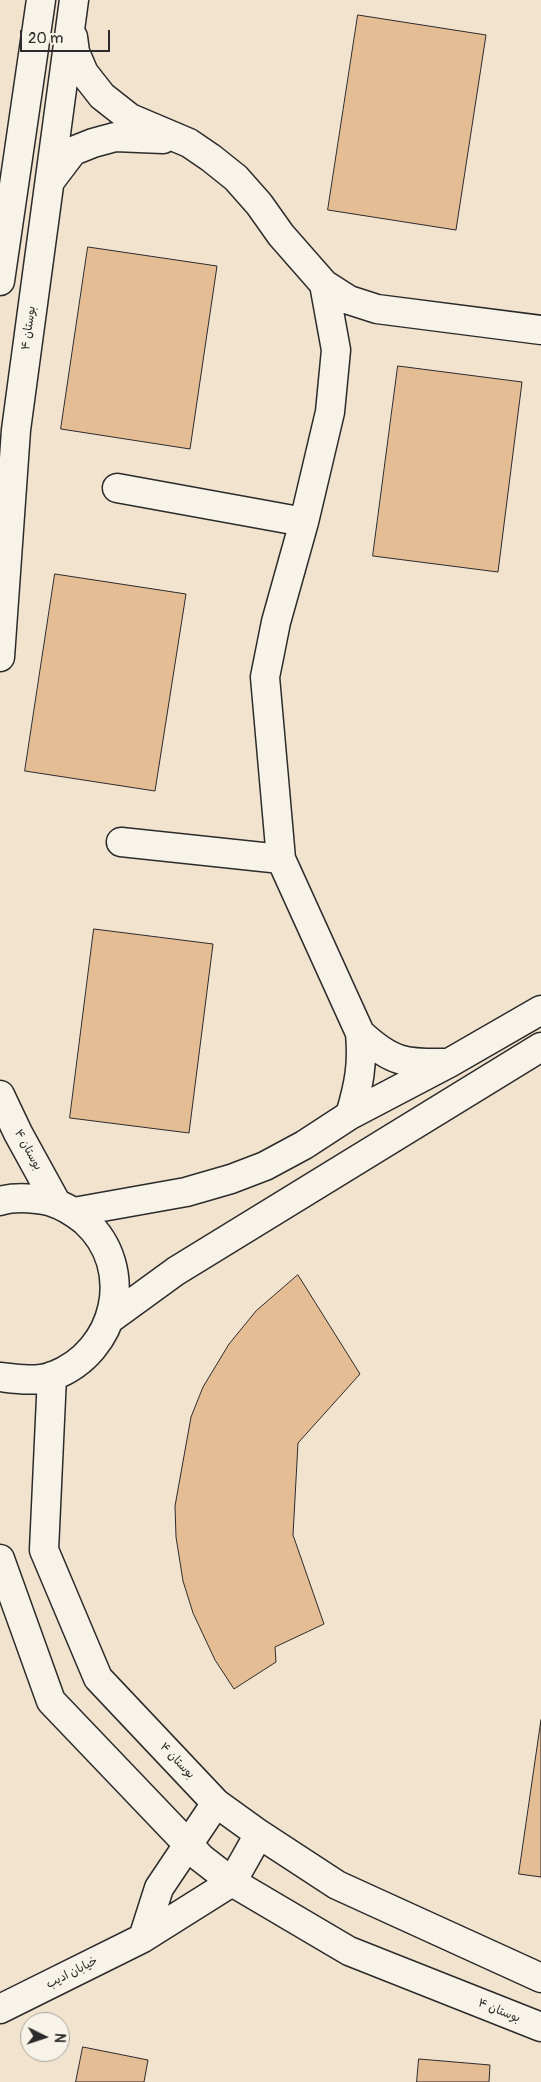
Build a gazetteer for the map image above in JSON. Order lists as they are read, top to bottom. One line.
{"streets":{"street":["بوستان ۴","خیابان ادیب"]},"crossings":[["بوستان ۴","خیابان ادیب"]],"scale_bar":"20 m","north":"right"}
